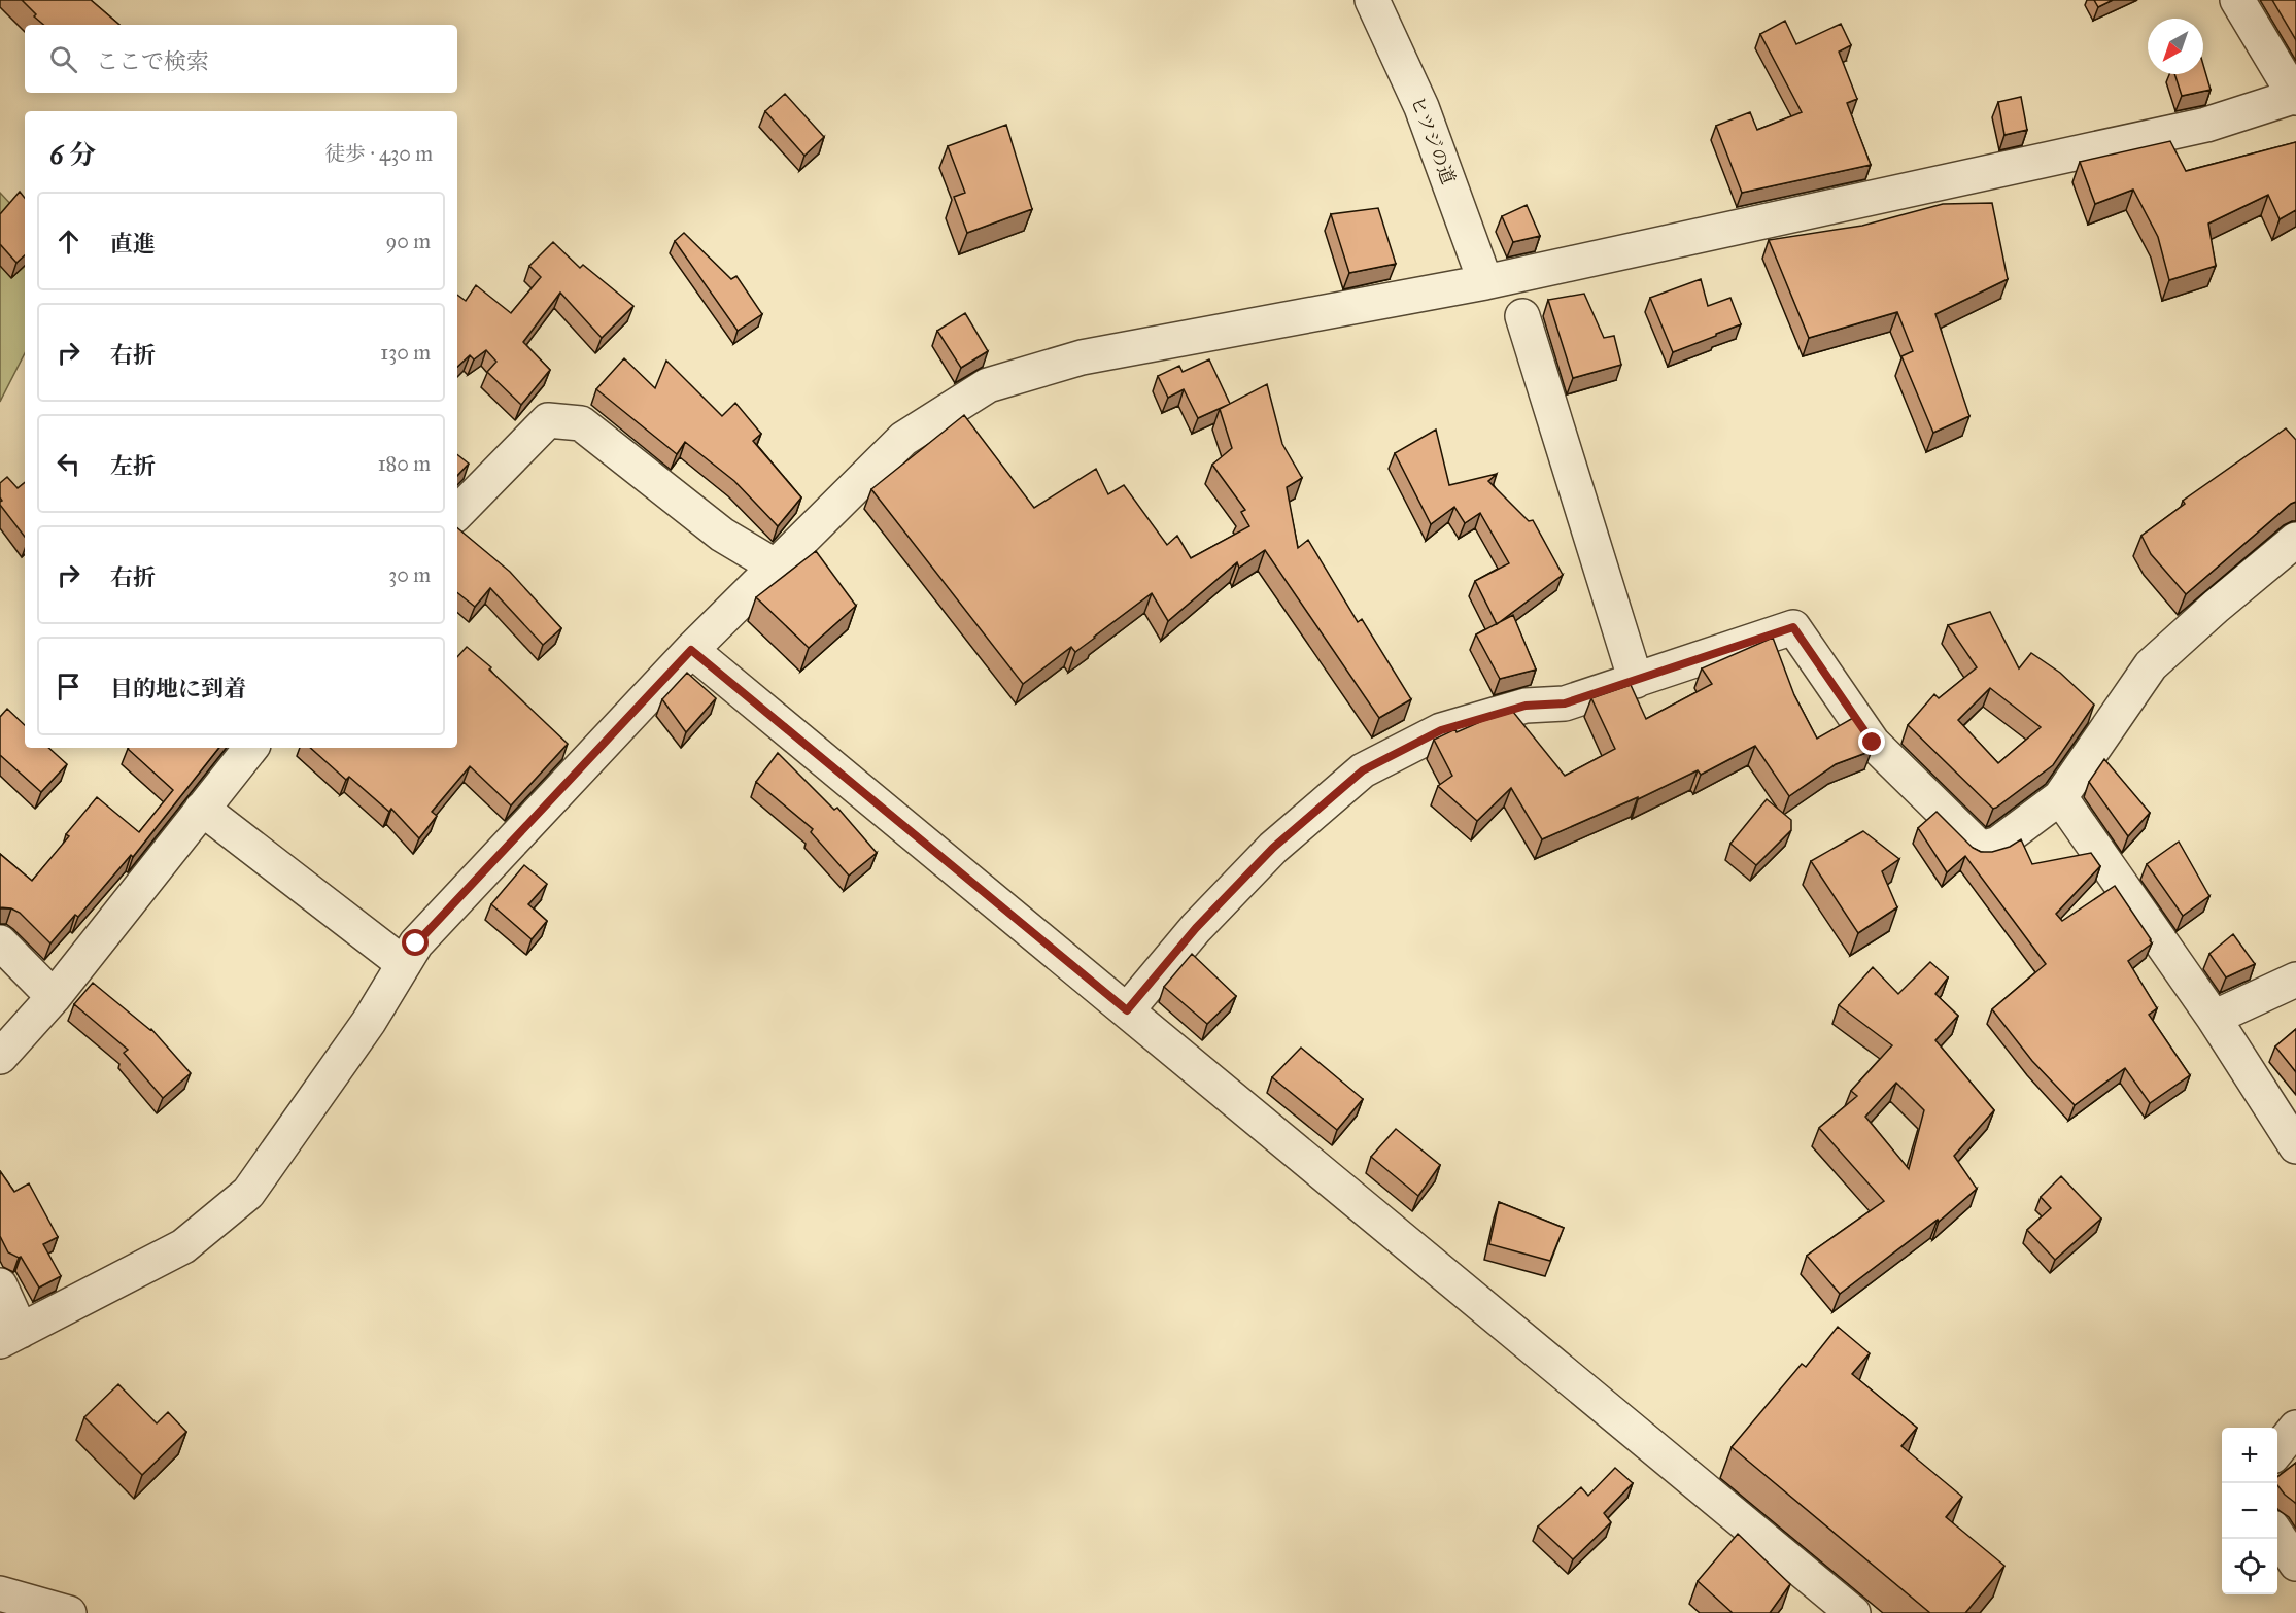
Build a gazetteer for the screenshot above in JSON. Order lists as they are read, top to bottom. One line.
{"streets":{"street":["ヒツジの道"]},"north":"bottom left","page":{"search":"ここで検索","heading":["6 分","徒歩 · 430 m"],"list":[["直進","90 m"],["右折","130 m"],["左折","180 m"],["右折","30 m"],"目的地に到着"],"map_buttons":["+","−"]}}
